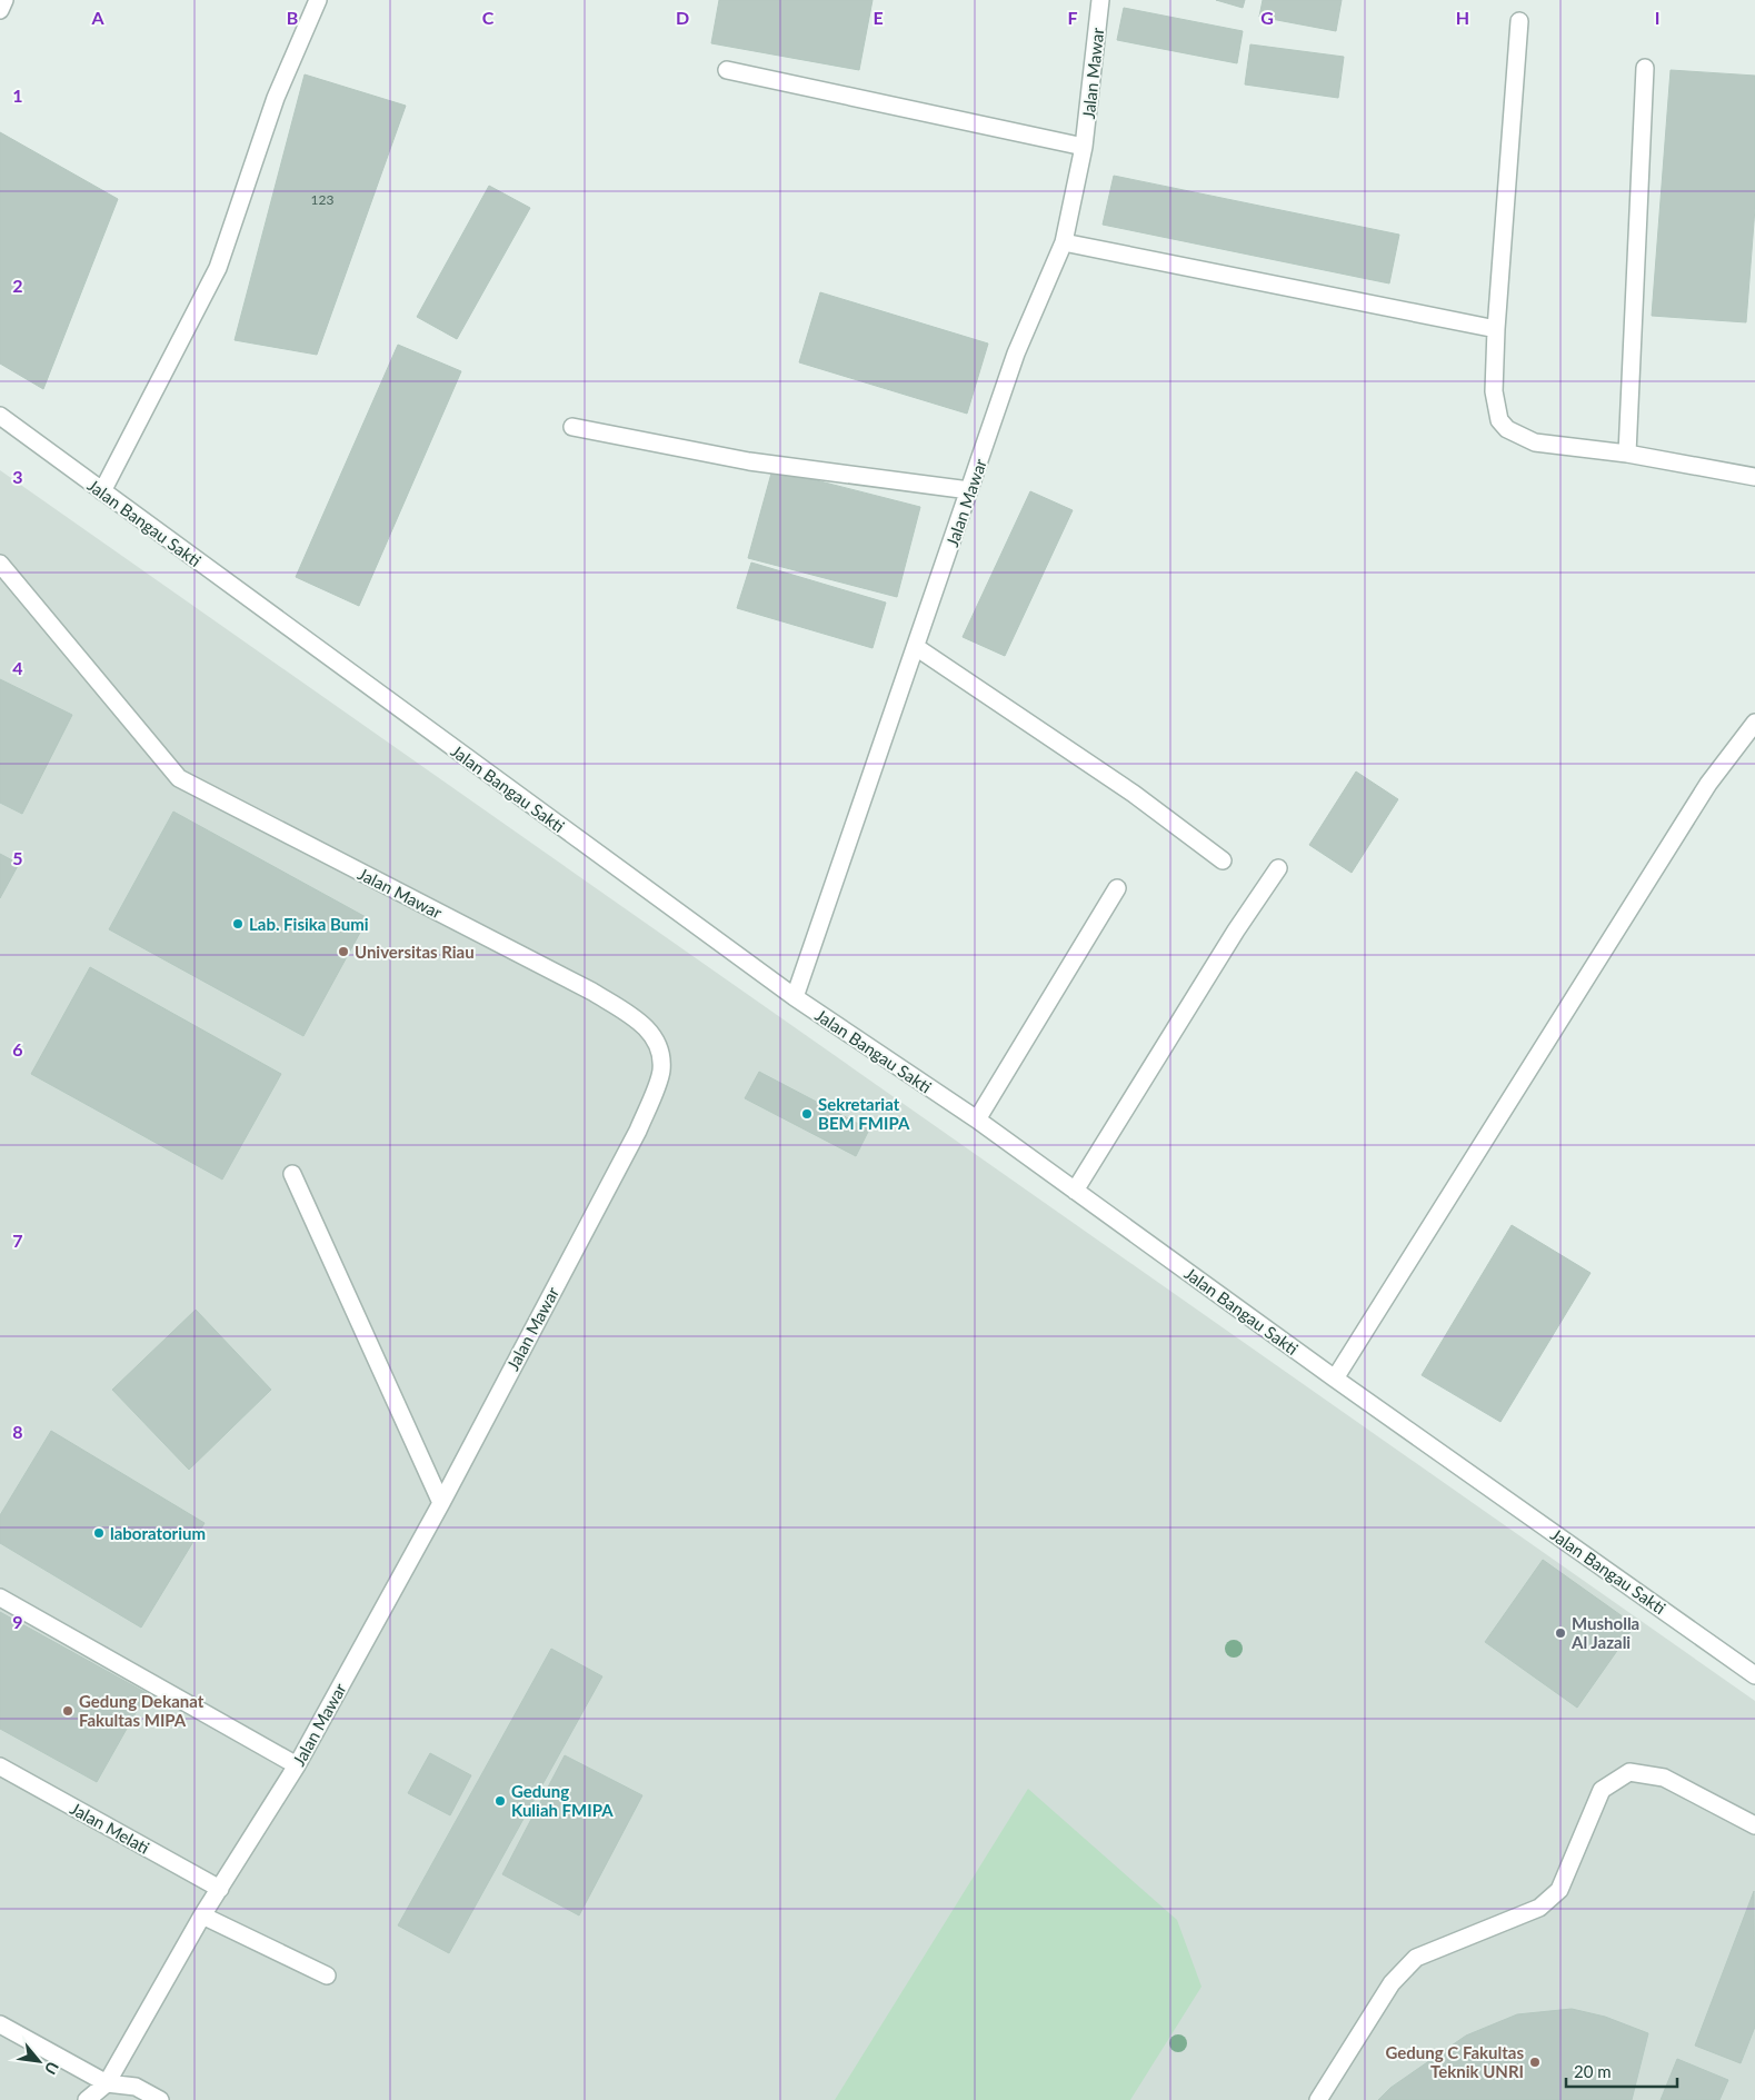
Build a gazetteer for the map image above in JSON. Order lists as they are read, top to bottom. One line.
{"streets":{"street":["Jalan Mawar","Jalan Bangau Sakti","Jalan Melati"]},"crossings":[["Jalan Mawar","Jalan Bangau Sakti"],["Jalan Mawar","Jalan Melati"]],"places":["Lab. Fisika Bumi","Universitas Riau","Sekretariat BEM FMIPA","laboratorium","Musholla Al Jazali","Gedung Dekanat Fakultas MIPA","Gedung Kuliah FMIPA","Gedung C Fakultas Teknik UNRI"],"house_numbers":["123"],"scale_bar":"20 m","north":"bottom right","grid":{"columns":["A","B","C","D","E","F","G","H","I"],"rows":["1","2","3","4","5","6","7","8","9"]}}
